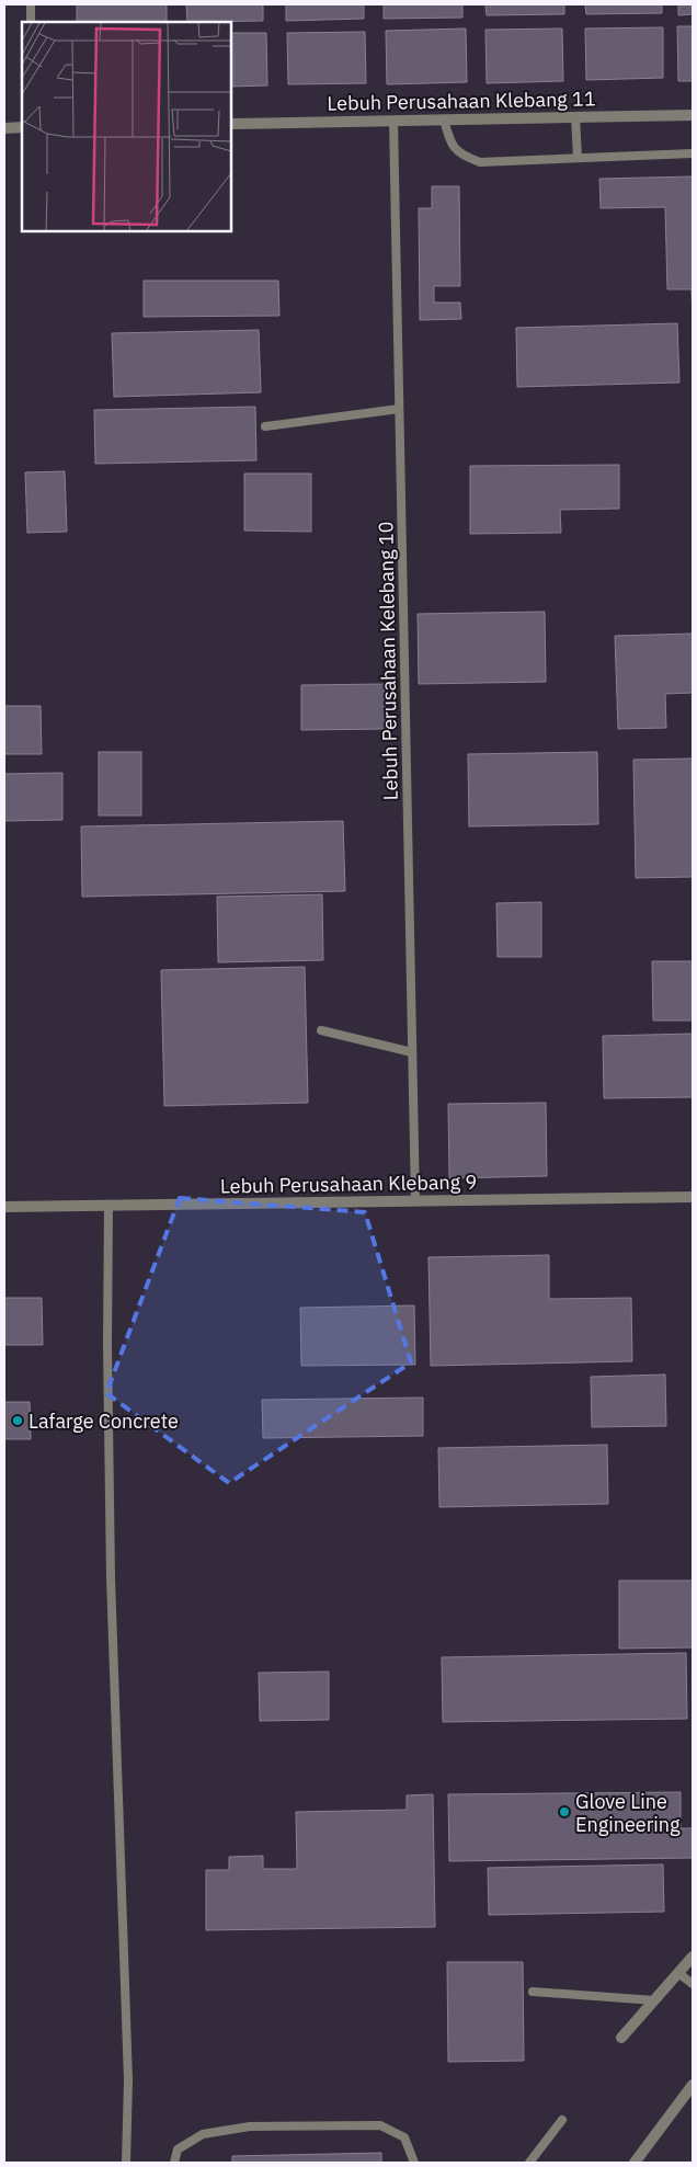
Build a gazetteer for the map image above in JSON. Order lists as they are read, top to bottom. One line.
{"streets":{"street":["Lebuh Perusahaan Klebang 11","Lebuh Perusahaan Klebang 9"],"lane":["Lebuh Perusahaan Kelebang 10"]},"crossings":[["Lebuh Perusahaan Klebang 11","Lebuh Perusahaan Kelebang 10"],["Lebuh Perusahaan Kelebang 10","Lebuh Perusahaan Klebang 9"]],"places":["Lafarge Concrete","Glove Line Engineering"]}
